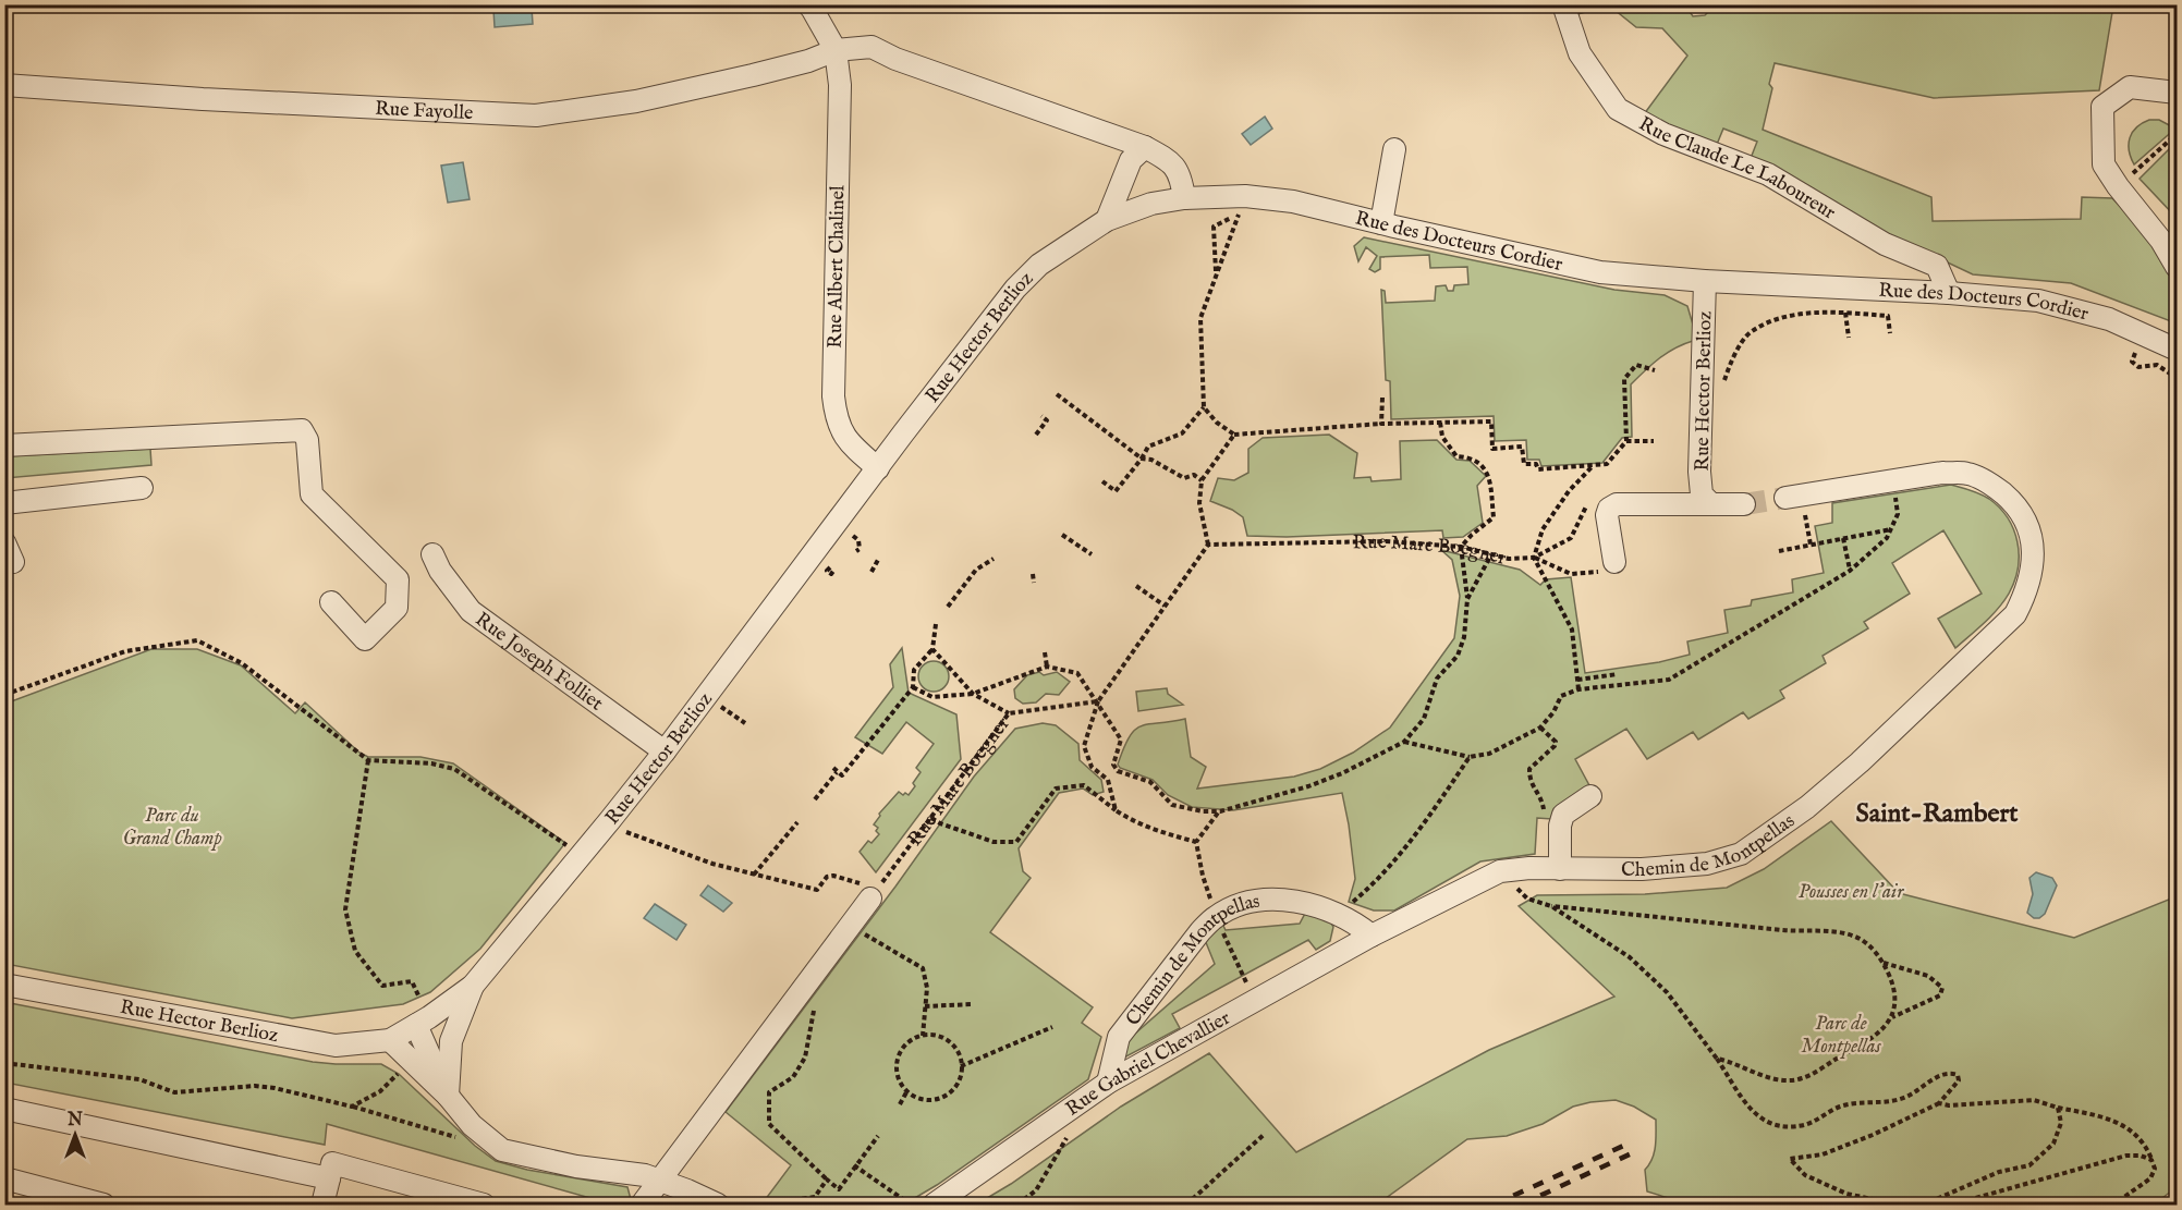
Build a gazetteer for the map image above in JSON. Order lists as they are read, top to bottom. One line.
{"streets":{"street":["Rue Fayolle","Rue Claude Le Laboureur","Rue des Docteurs Cordier","Rue Albert Chalinel","Rue Hector Berlioz","Rue Joseph Folliet","Chemin de Montpellas","Rue Gabriel Chevallier"],"path":["Rue Marc Boegner"]},"crossings":[["Rue Fayolle","Rue Albert Chalinel"],["Rue Claude Le Laboureur","Rue des Docteurs Cordier"],["Rue des Docteurs Cordier","Rue Hector Berlioz"],["Rue Albert Chalinel","Rue Hector Berlioz"],["Rue Hector Berlioz","Rue Joseph Folliet"],["Chemin de Montpellas","Rue Gabriel Chevallier"]],"districts":["Saint-Rambert"],"parks":["Parc du Grand Champ","Pousses en l'air","Parc de Montpellas"],"north":"top"}
